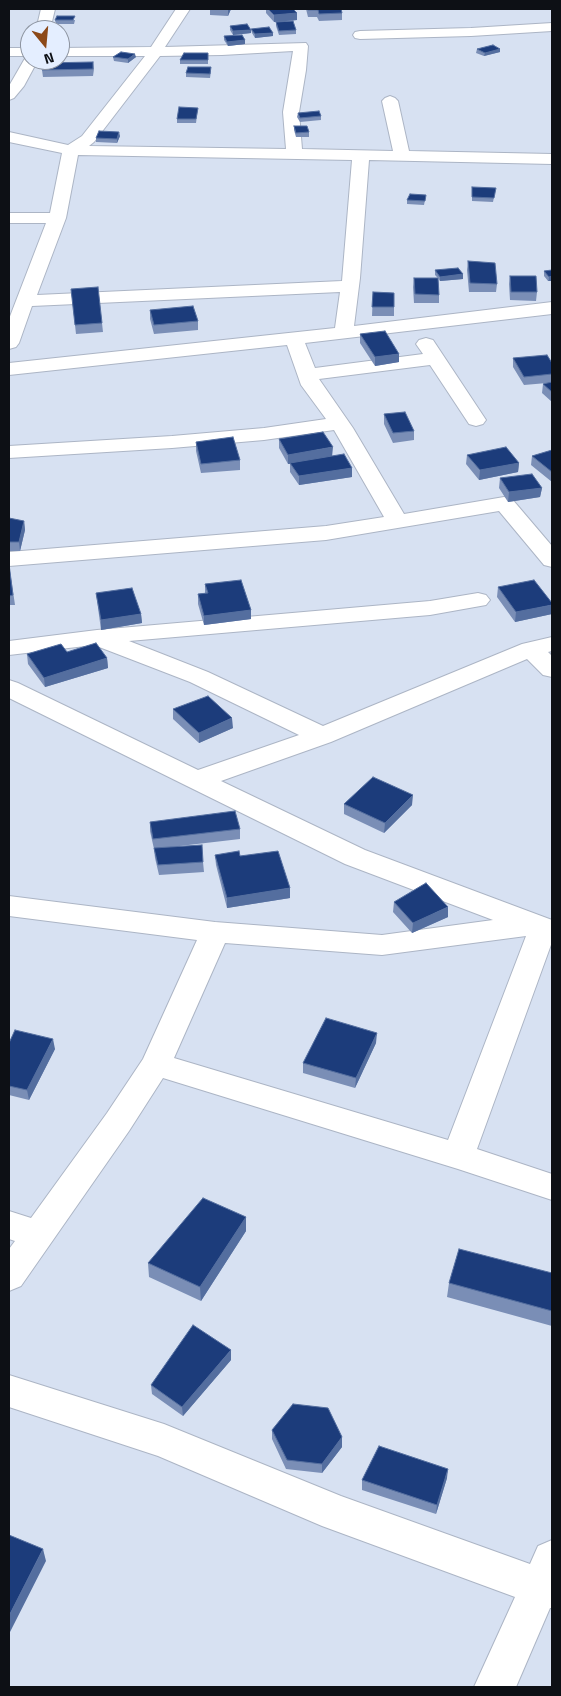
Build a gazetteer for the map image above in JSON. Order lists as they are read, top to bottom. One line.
{"north":"bottom"}
